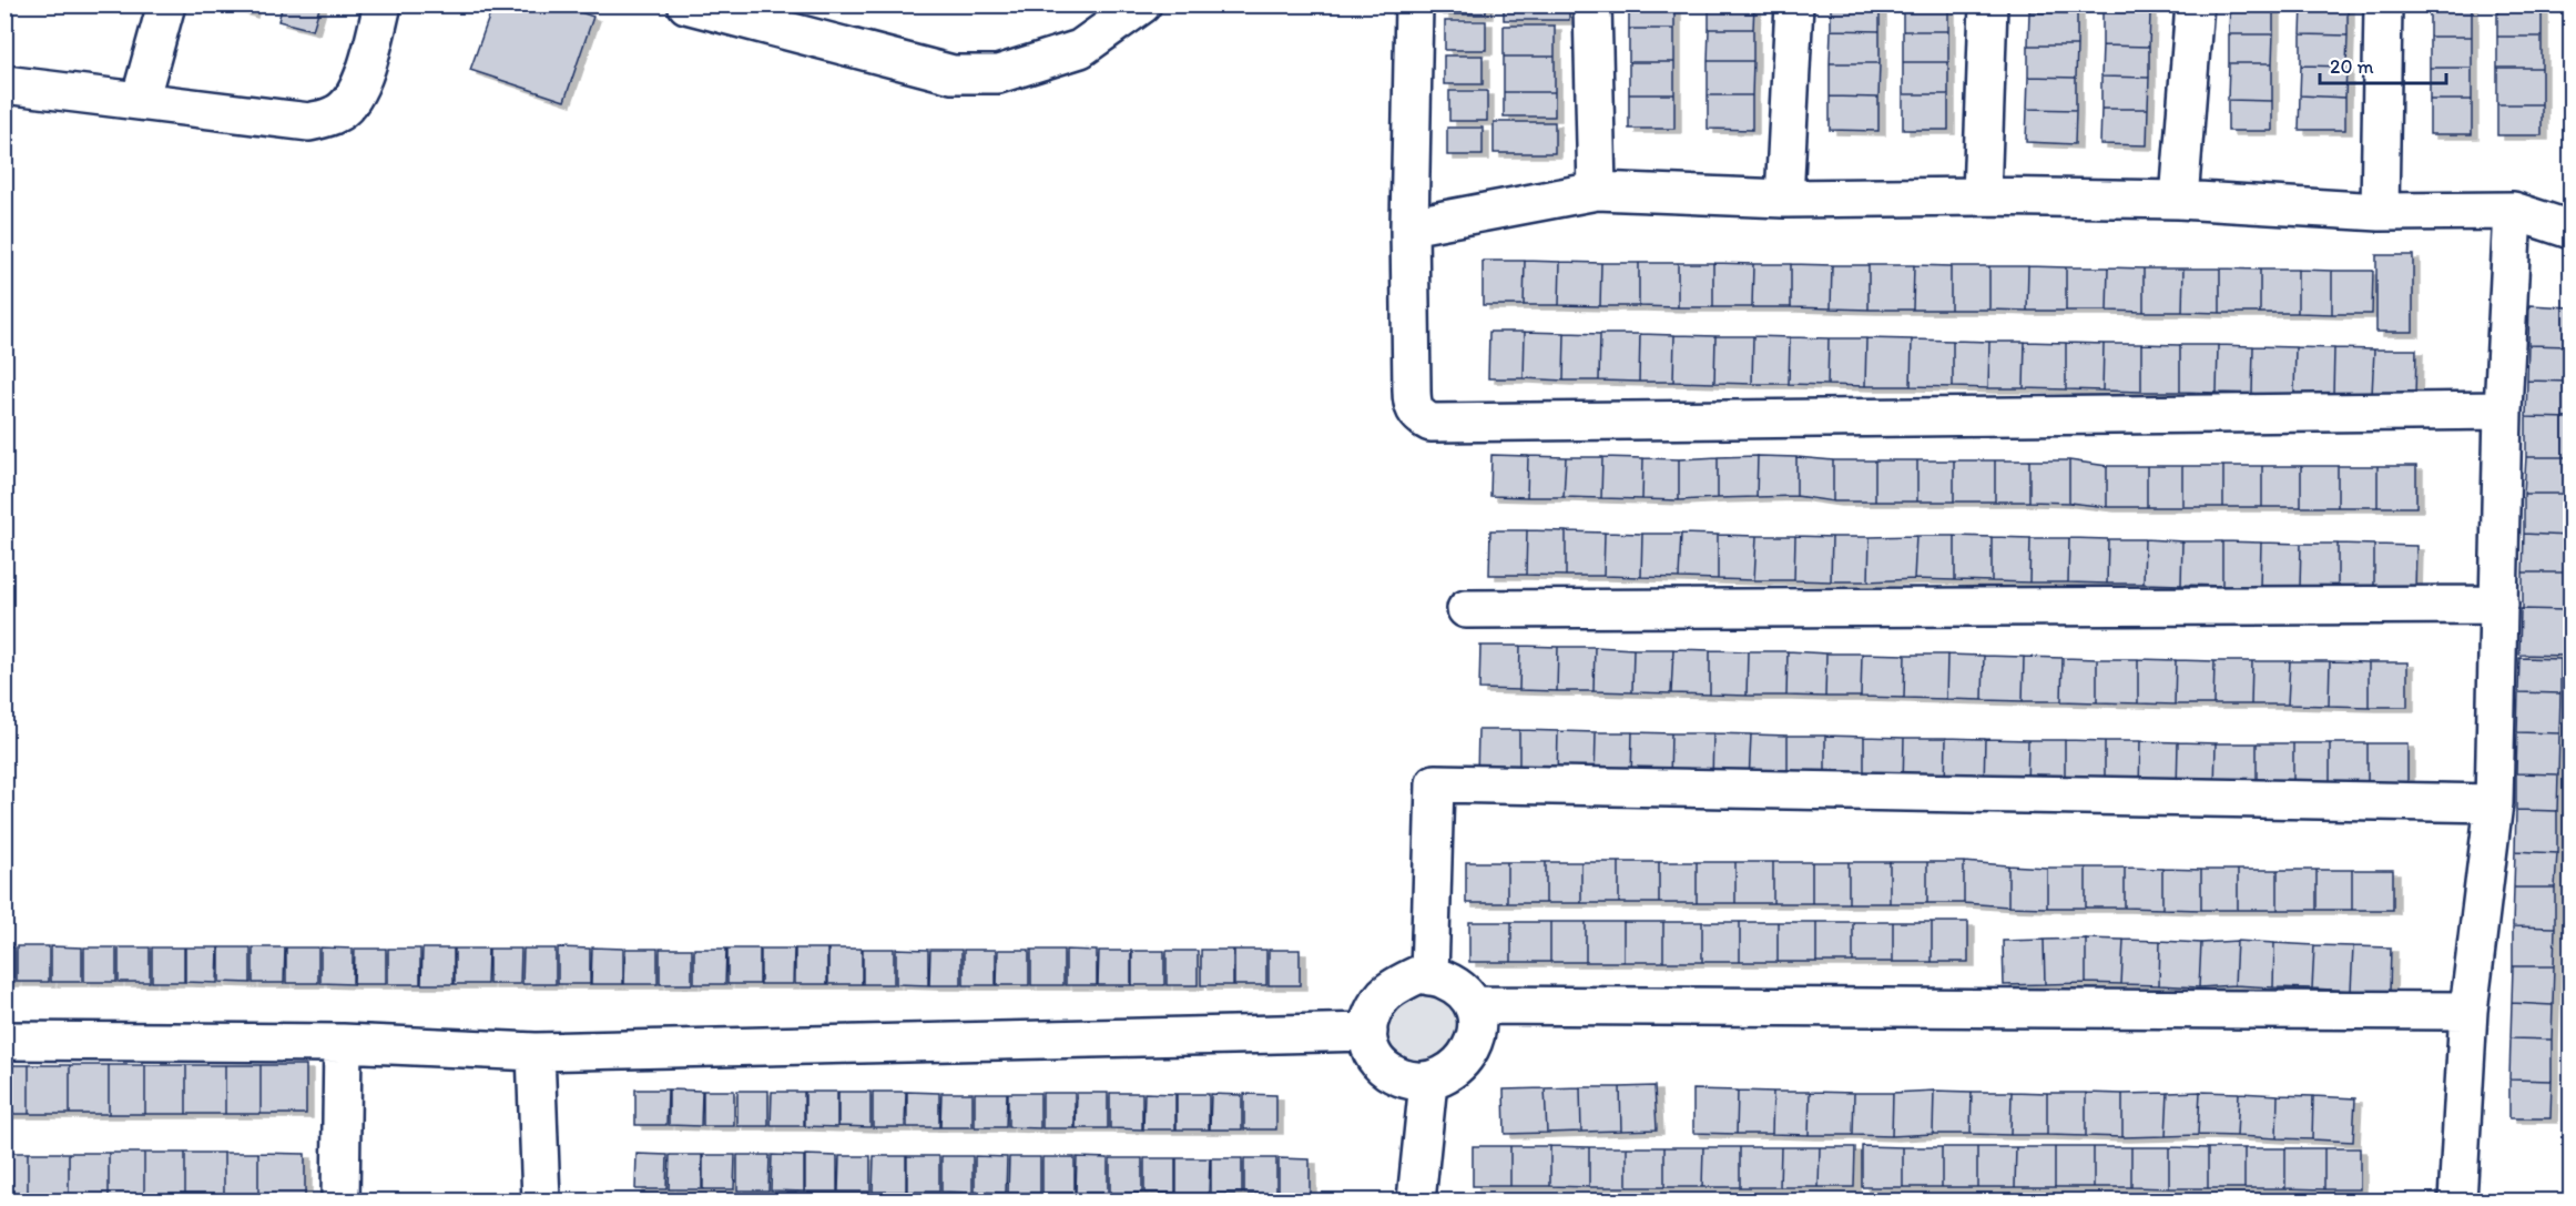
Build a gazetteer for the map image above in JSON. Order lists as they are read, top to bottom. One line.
{"scale_bar":"20 m"}
